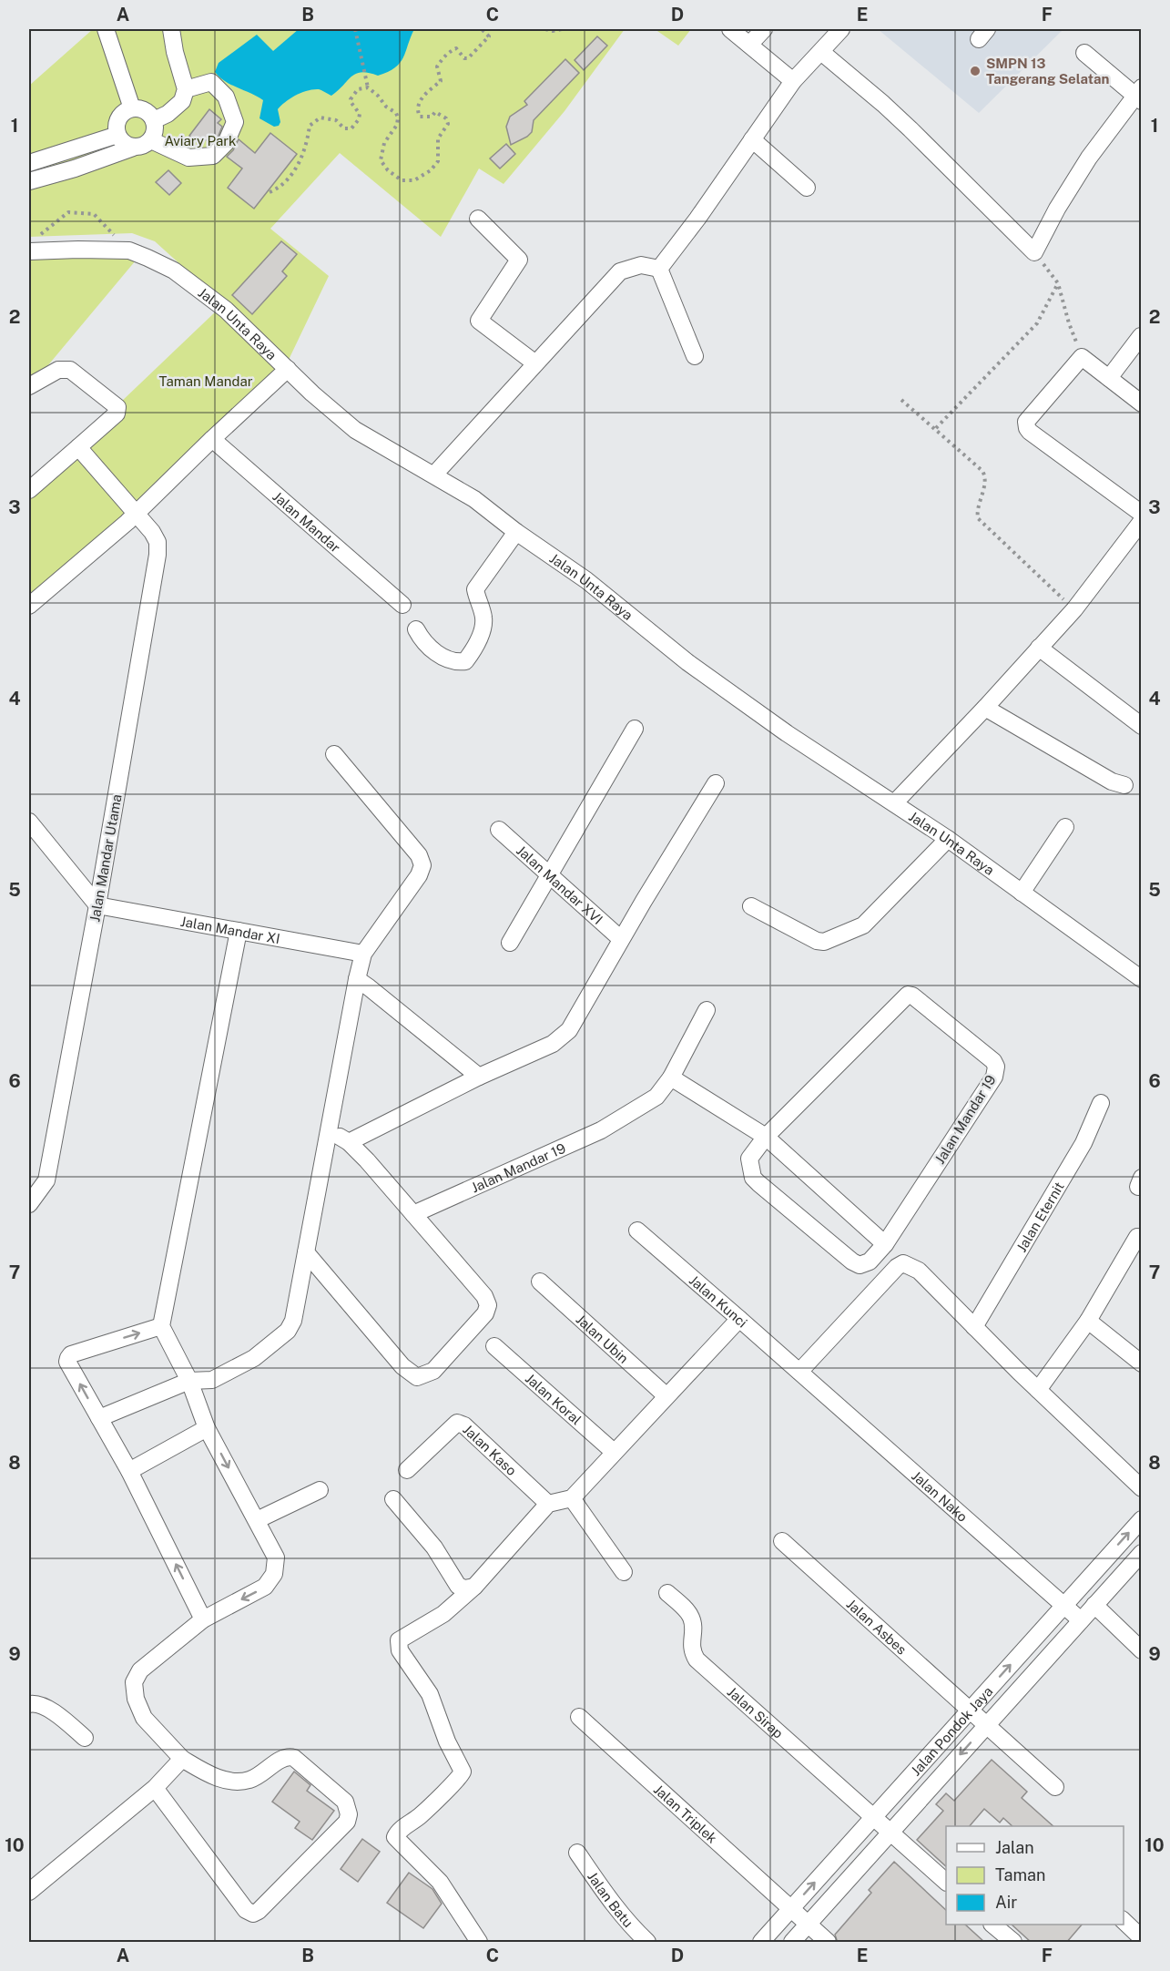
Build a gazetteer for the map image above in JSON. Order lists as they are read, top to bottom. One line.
{"streets":{"street":["Jalan Unta Raya","Jalan Mandar","Jalan Mandar Utama","Jalan Mandar XVI","Jalan Mandar XI","Jalan Mandar 19","Jalan Eternit","Jalan Kunci","Jalan Ubin","Jalan Koral","Jalan Kaso","Jalan Nako","Jalan Asbes","Jalan Sirap","Jalan Pondok Jaya","Jalan Triplek","Jalan Batu"]},"crossings":[["Jalan Mandar Utama","Jalan Mandar XI"],["Jalan Kunci","Jalan Nako"],["Jalan Nako","Jalan Pondok Jaya"],["Jalan Asbes","Jalan Pondok Jaya"],["Jalan Sirap","Jalan Pondok Jaya"],["Jalan Pondok Jaya","Jalan Triplek"]],"parks":["Aviary Park","Taman Mandar"],"places":["SMPN 13 Tangerang Selatan"],"legend":["Jalan","Taman","Air"],"grid":{"columns":["A","B","C","D","E","F"],"rows":["1","2","3","4","5","6","7","8","9","10"]}}
